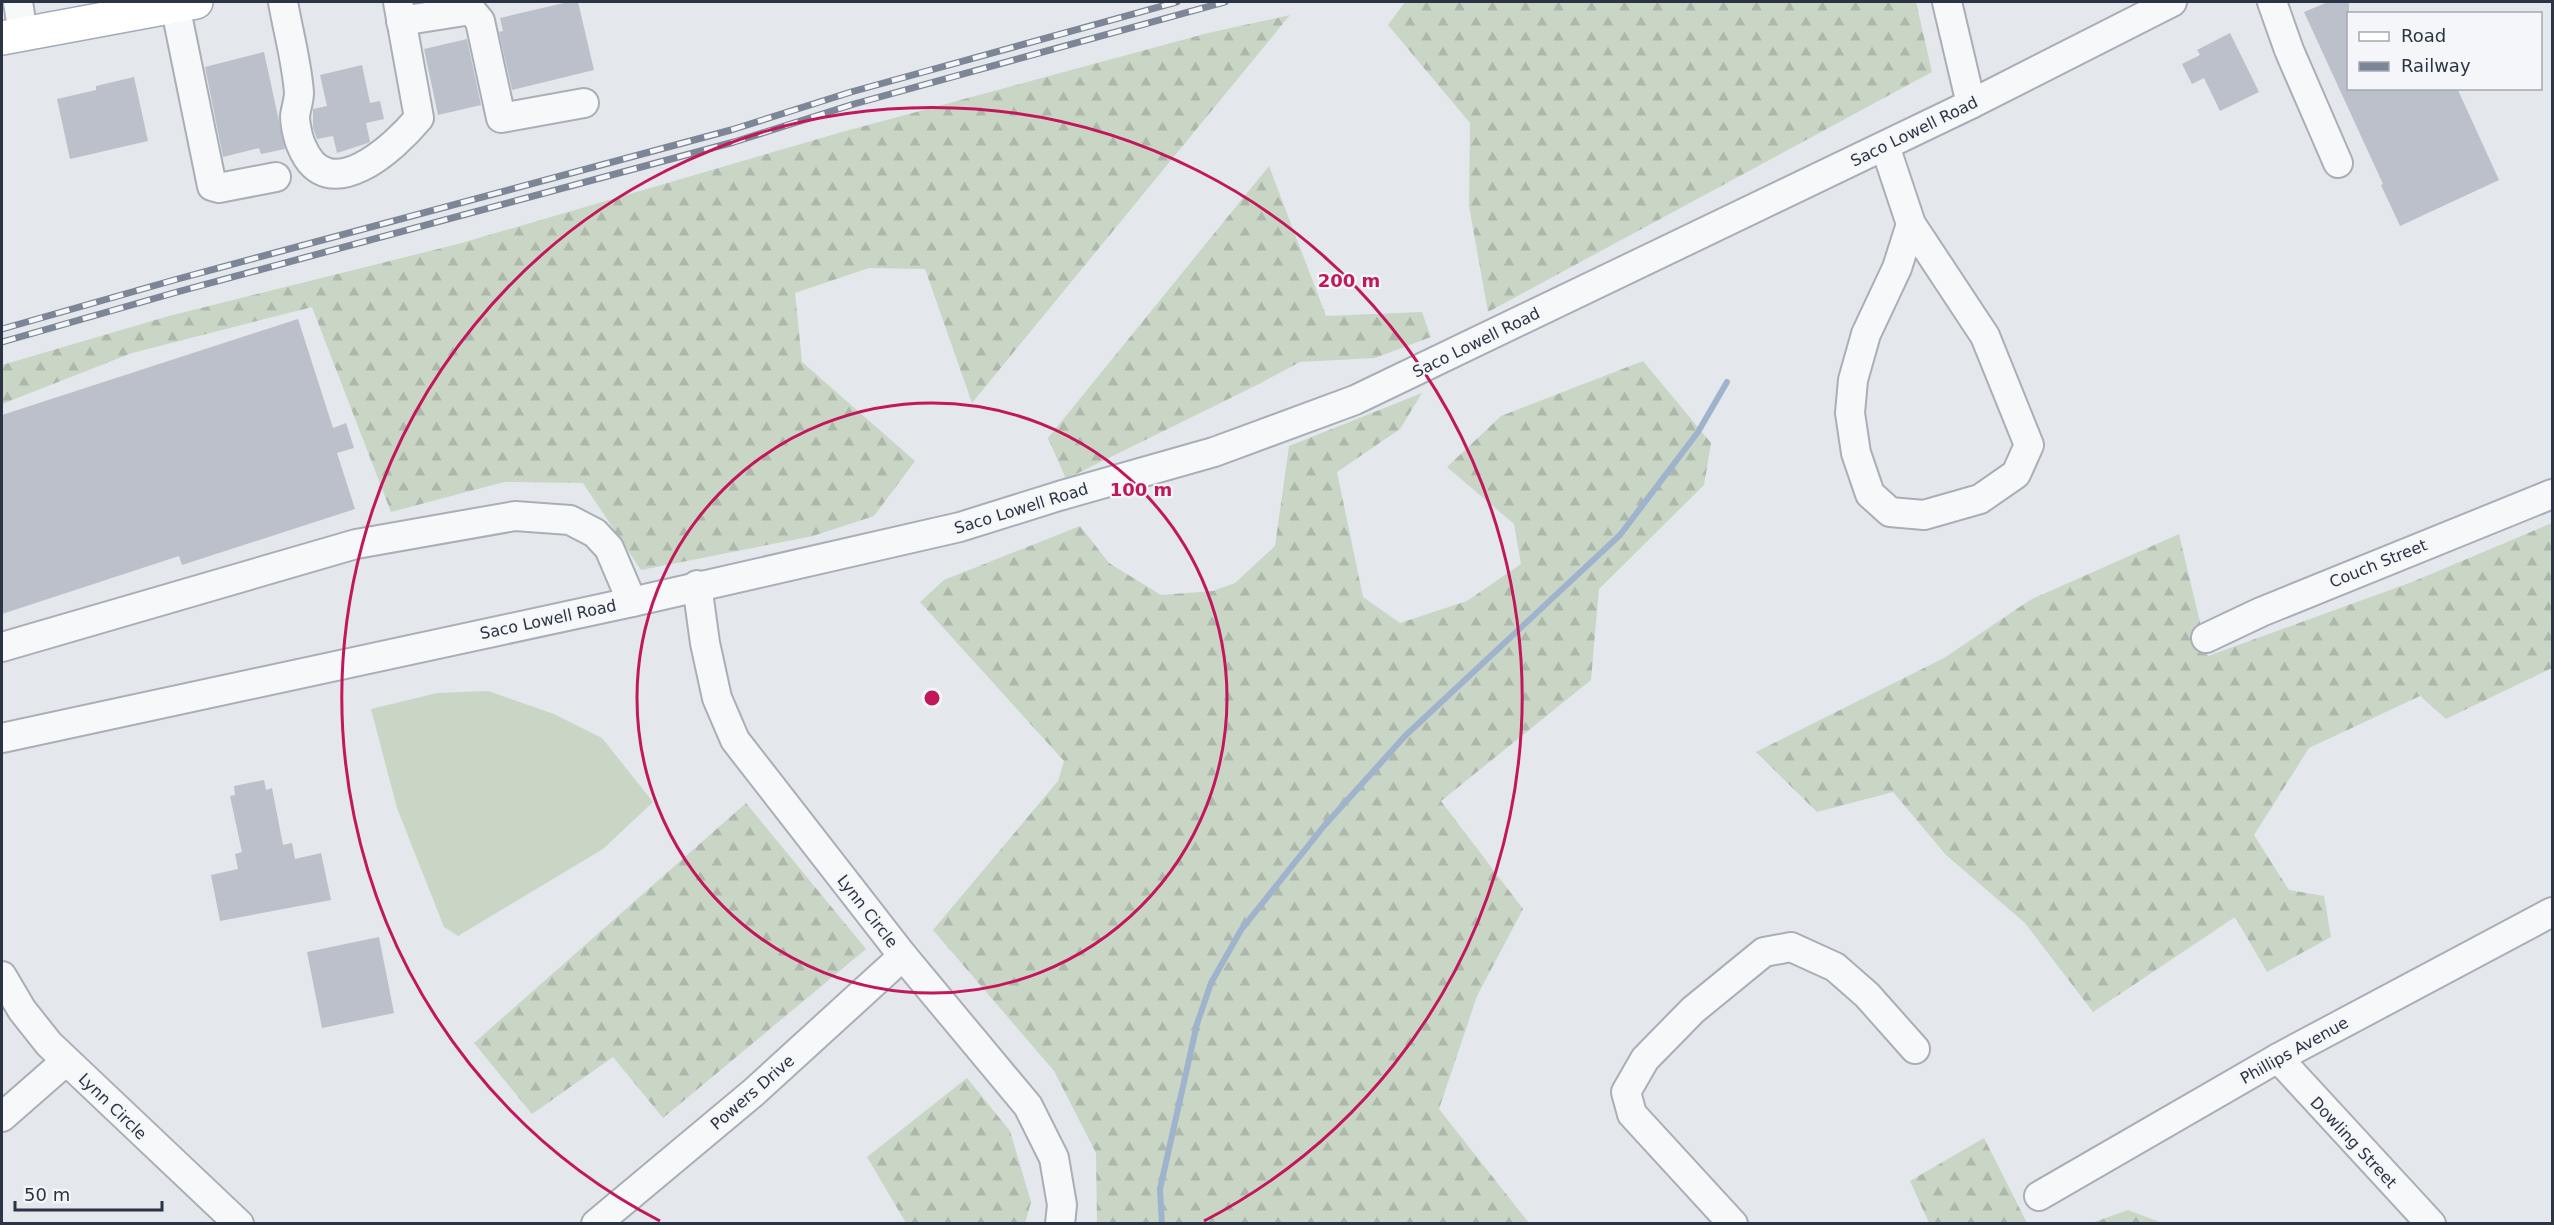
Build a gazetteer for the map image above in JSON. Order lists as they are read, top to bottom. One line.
{"streets":{"street":["Saco Lowell Road","Couch Street","Lynn Circle","Phillips Avenue","Powers Drive","Dowling Street"]},"crossings":[["Saco Lowell Road","Lynn Circle"],["Lynn Circle","Powers Drive"],["Phillips Avenue","Dowling Street"]],"legend":["Road","Railway"],"scale_bar":"50 m","rings":["200 m","100 m"]}
